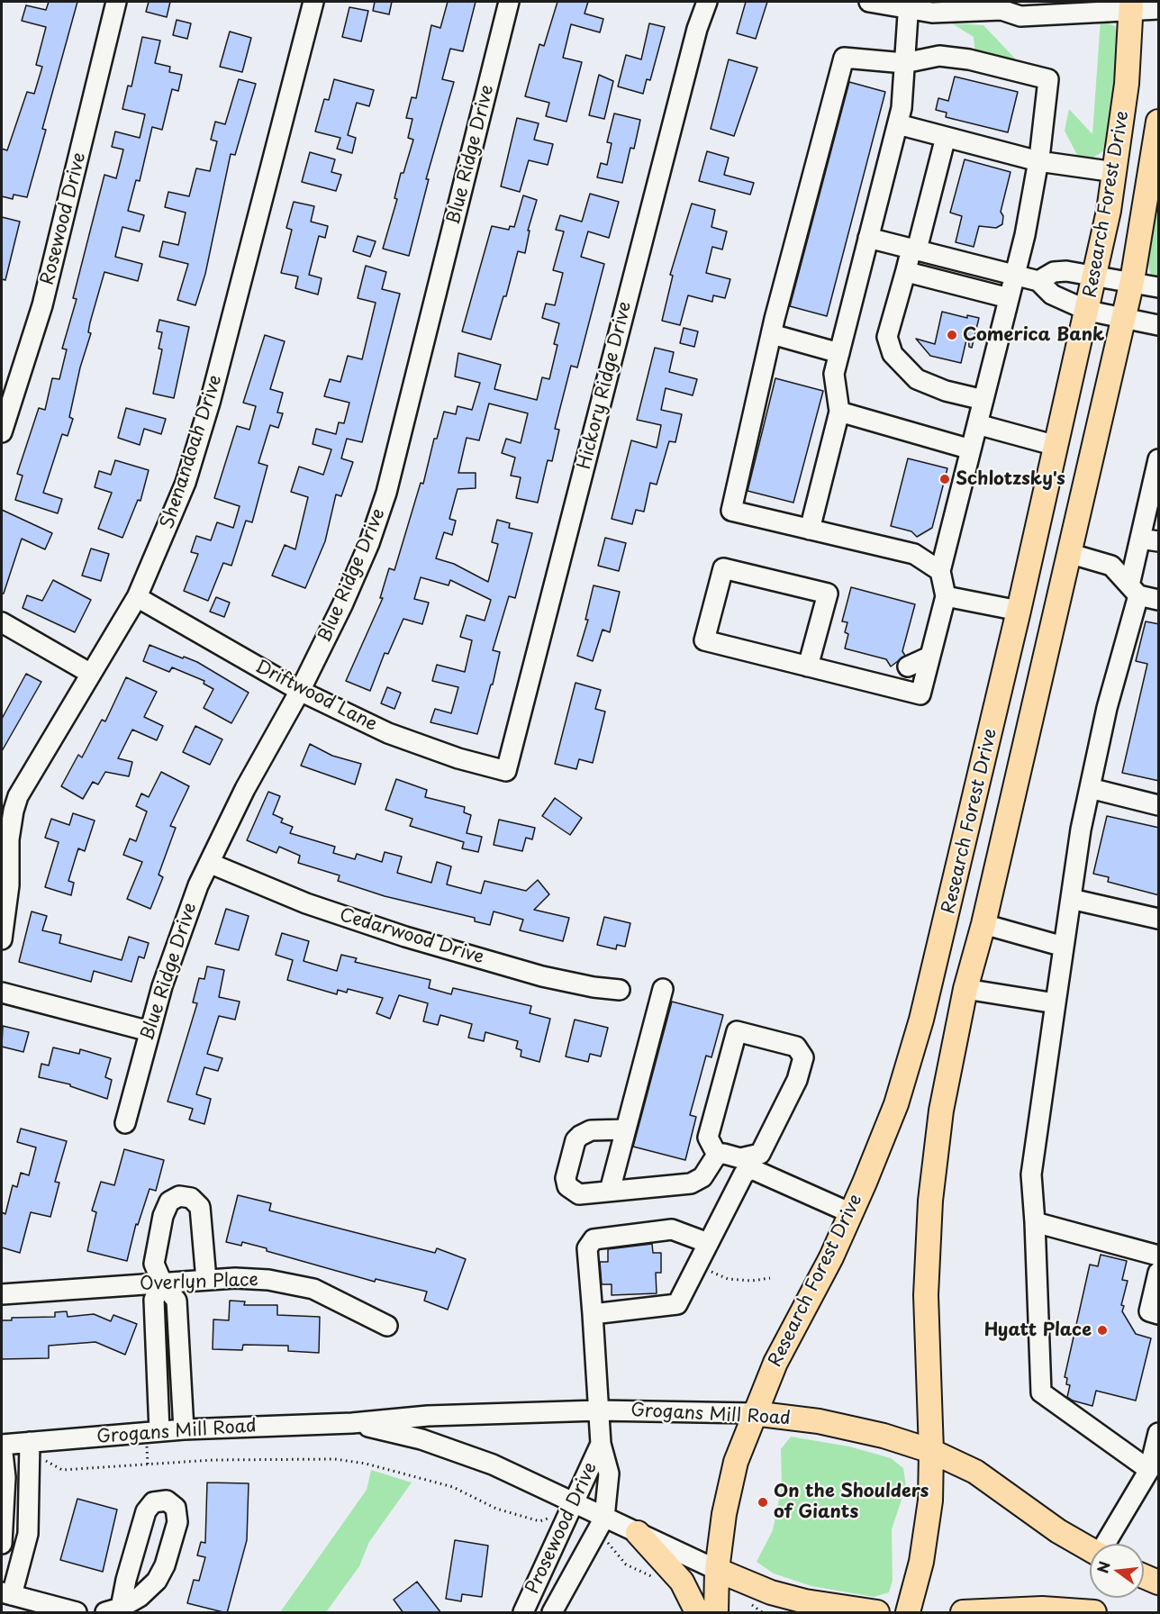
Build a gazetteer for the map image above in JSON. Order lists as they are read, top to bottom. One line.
{"streets":{"main road":["Research Forest Drive","Grogans Mill Road"],"street":["Blue Ridge Drive","Rosewood Drive","Hickory Ridge Drive","Shenandoah Drive","Driftwood Lane","Cedarwood Drive","Overlyn Place","Prosewood Drive"]},"crossings":[["Blue Ridge Drive","Driftwood Lane"],["Blue Ridge Drive","Cedarwood Drive"],["Research Forest Drive","Grogans Mill Road"],["Hickory Ridge Drive","Driftwood Lane"],["Shenandoah Drive","Driftwood Lane"],["Grogans Mill Road","Prosewood Drive"]],"places":["Comerica Bank","Schlotzsky's","Hyatt Place","On the Shoulders of Giants"],"north":"left"}
